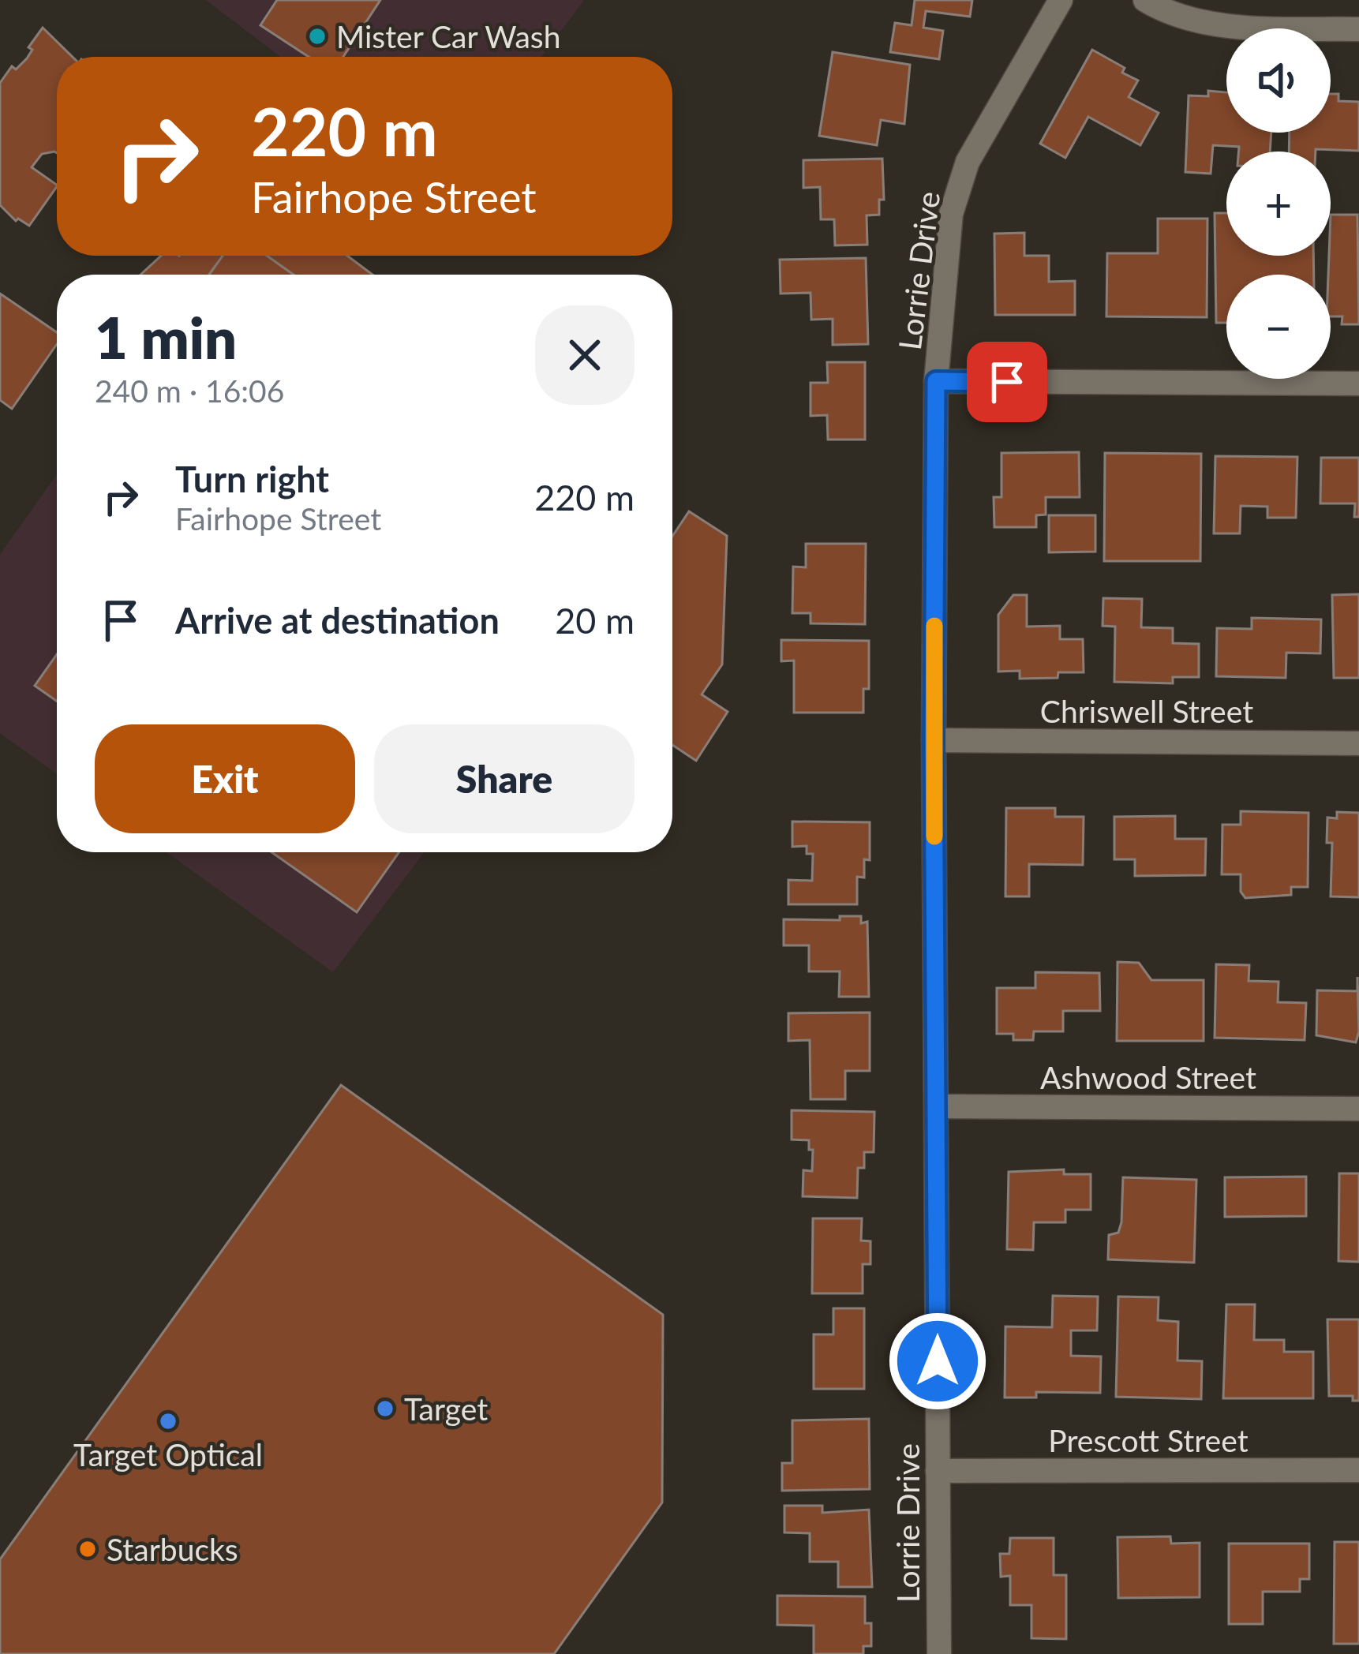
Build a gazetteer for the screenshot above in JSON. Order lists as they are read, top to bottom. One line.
{"streets":{"street":["Lorrie Drive","Chriswell Street","Ashwood Street","Prescott Street"]},"crossings":[["Lorrie Drive","Chriswell Street"],["Lorrie Drive","Ashwood Street"],["Lorrie Drive","Prescott Street"]],"places":["Mister Car Wash","Target","Target Optical","Starbucks"],"page":{"map_buttons":["+","−"],"turn":["220 m","Fairhope Street"],"heading":["1 min","240 m · 16:06"],"list":[{"name":"Turn right","note":"Fairhope Street","value":"220 m"},{"name":"Arrive at destination","value":"20 m"}],"buttons":["Exit","Share"]}}
